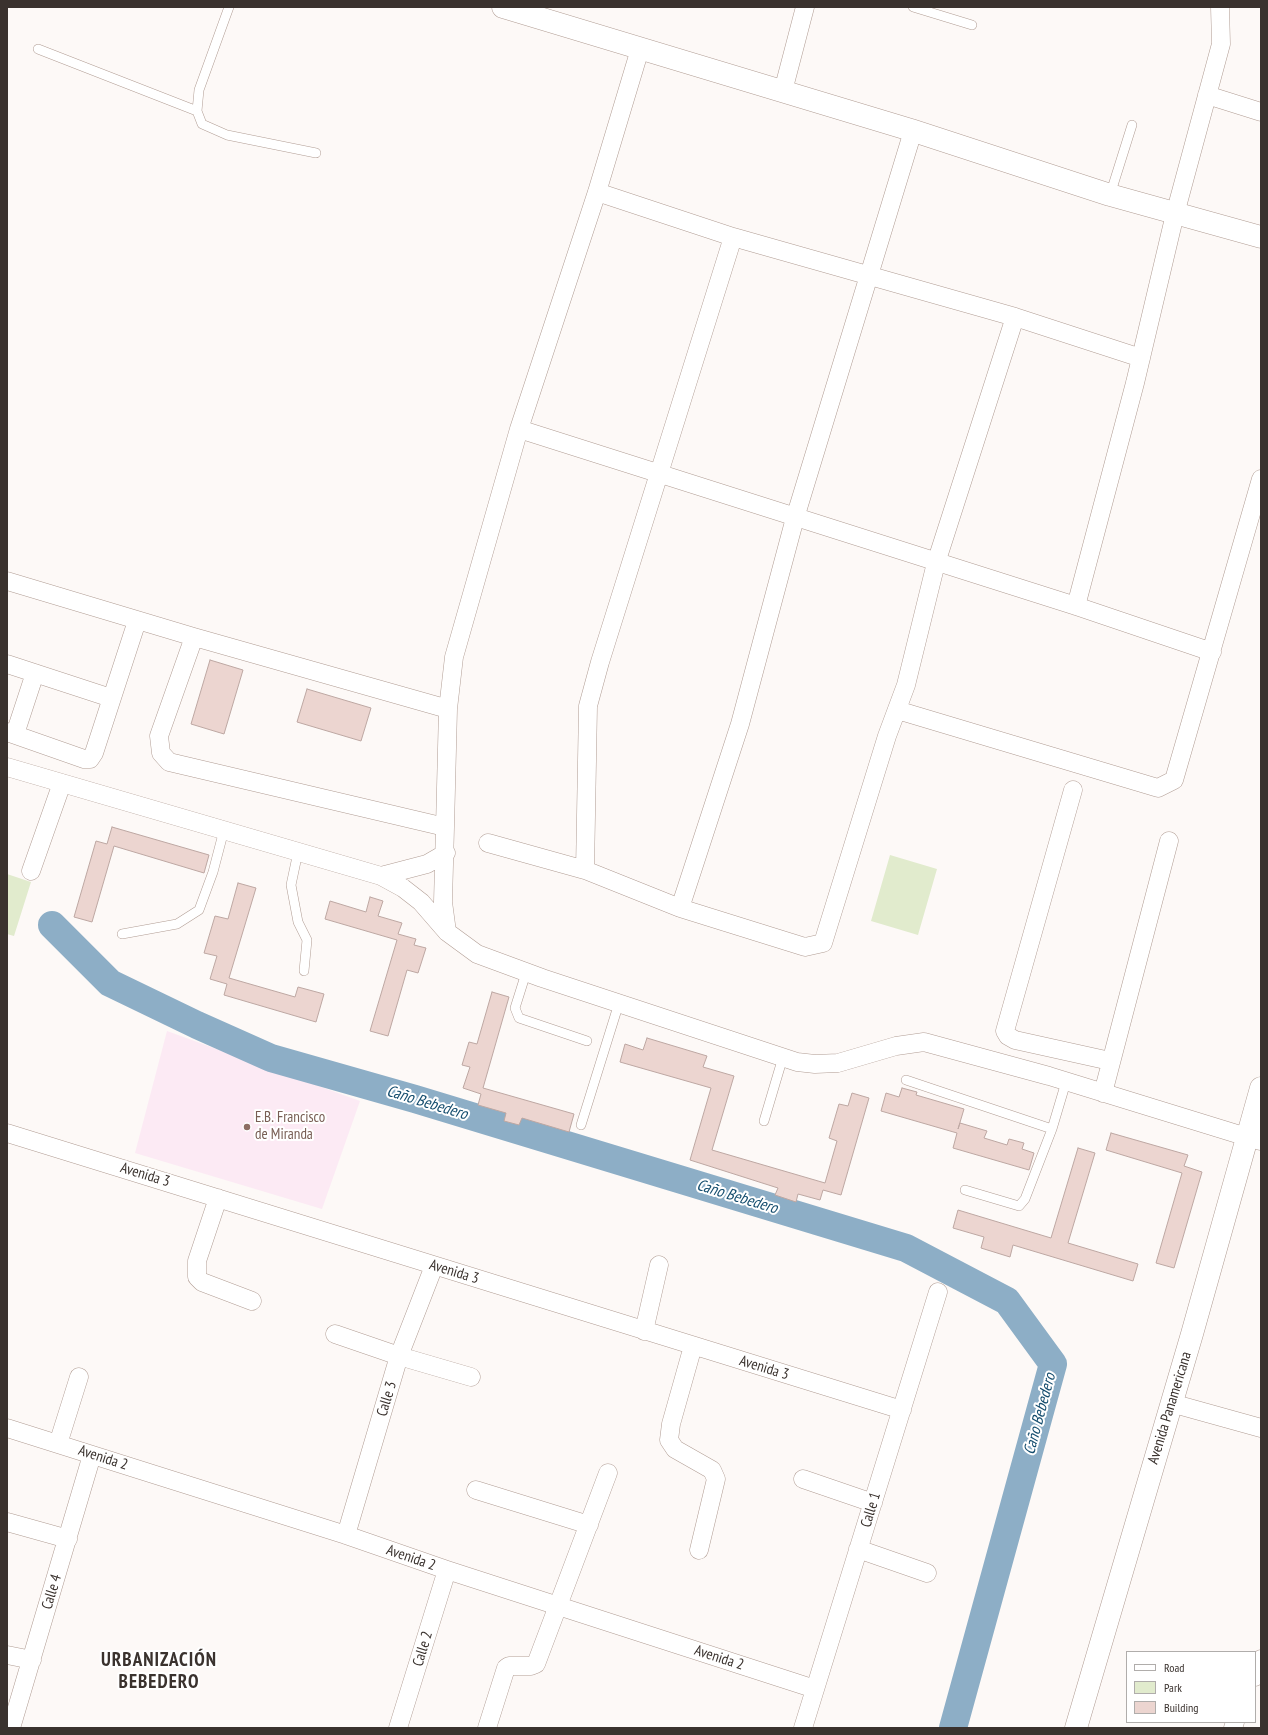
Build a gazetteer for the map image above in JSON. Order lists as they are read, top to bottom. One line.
{"streets":{"main road":["Avenida Panamericana"],"street":["Avenida 3","Calle 3","Avenida 2","Calle 1","Calle 4","Calle 2"]},"crossings":[["Avenida 3","Calle 3"],["Avenida 3","Calle 1"],["Calle 3","Avenida 2"],["Avenida 2","Calle 1"],["Avenida 2","Calle 4"],["Avenida 2","Calle 2"]],"districts":["URBANIZACIÓN BEBEDERO"],"water":["Caño Bebedero"],"places":["E.B. Francisco de Miranda"],"legend":["Road","Park","Building"]}
